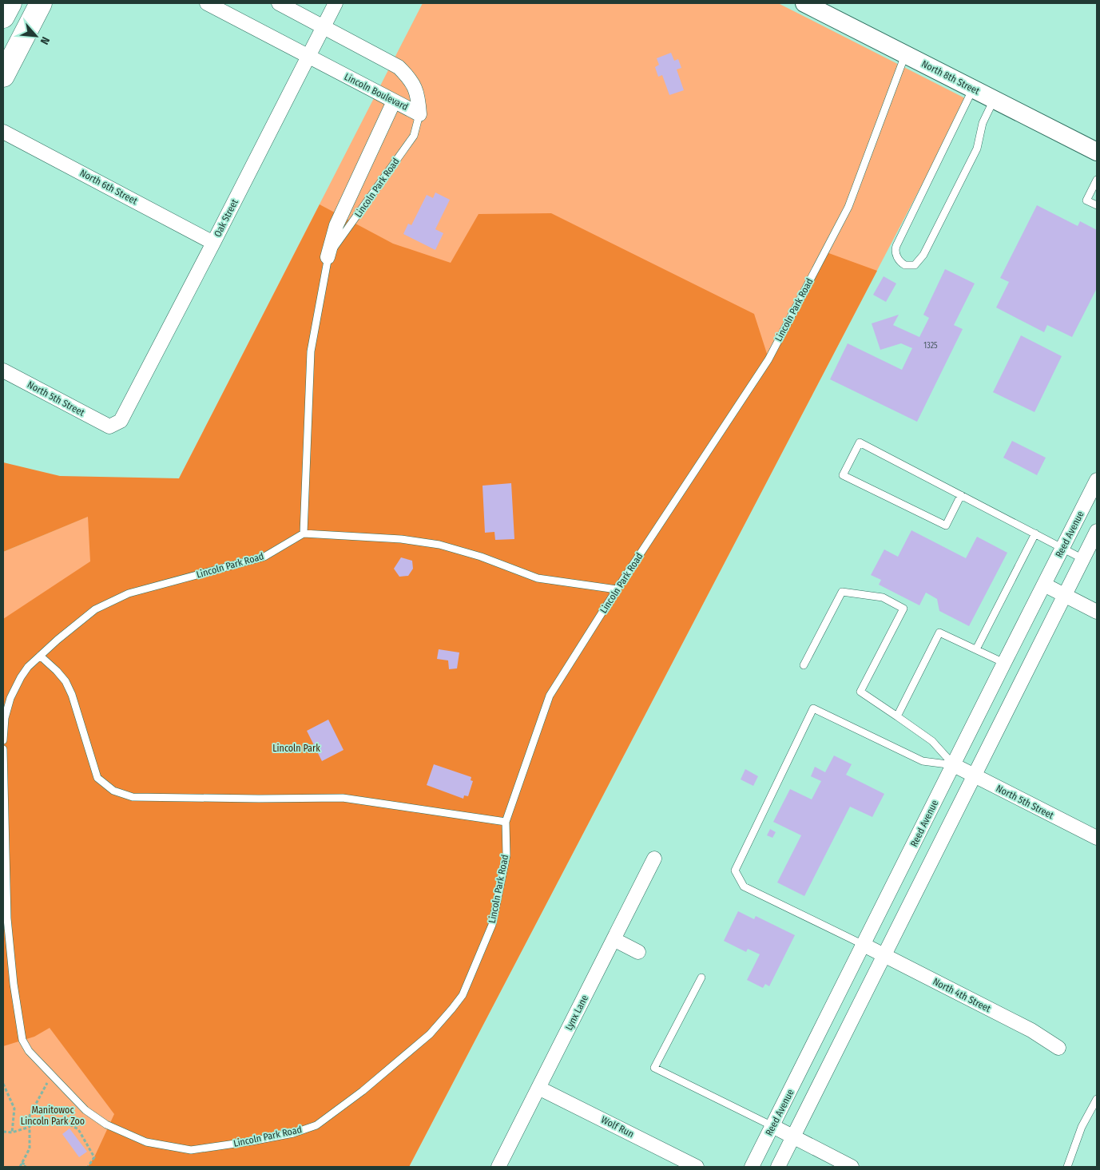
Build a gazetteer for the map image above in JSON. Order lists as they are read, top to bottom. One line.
{"streets":{"street":["North 8th Street","Lincoln Boulevard","North 6th Street","Lincoln Park Road","Oak Street","North 5th Street","Reed Avenue","North 4th Street","Lynx Lane","Wolf Run"]},"crossings":[["North 8th Street","Lincoln Park Road"],["Lincoln Boulevard","Lincoln Park Road"],["Lincoln Boulevard","Oak Street"],["North 6th Street","Oak Street"],["Oak Street","North 5th Street"],["North 5th Street","Reed Avenue"],["Reed Avenue","North 4th Street"],["Lynx Lane","Wolf Run"]],"parks":["Lincoln Park","Manitowoc Lincoln Park Zoo"],"house_numbers":["1325"],"north":"bottom right"}
